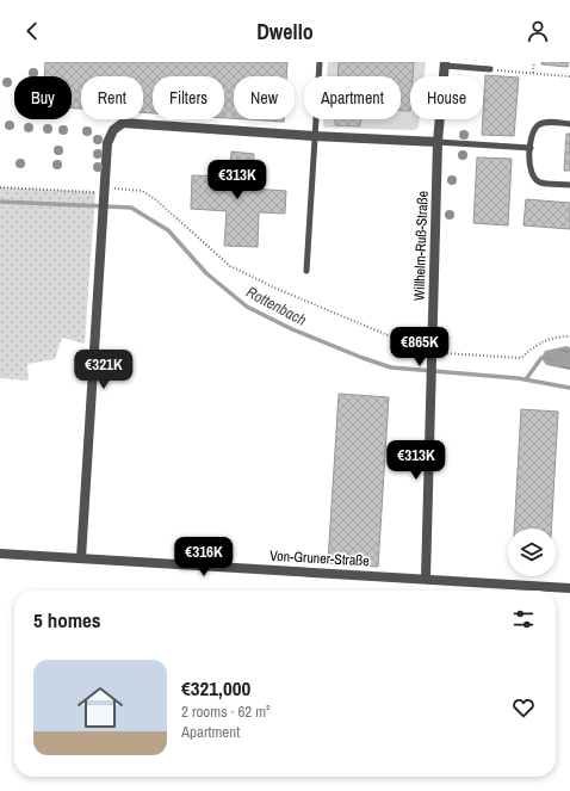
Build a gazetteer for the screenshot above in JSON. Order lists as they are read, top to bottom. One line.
{"streets":{"street":["Willhelm-Ruß-Straße","Von-Gruner-Straße"]},"crossings":[["Willhelm-Ruß-Straße","Von-Gruner-Straße"]],"water":["Rottenbach"],"page":{"header":"Dwello","chip":["Buy","Rent","Filters","New","Apartment","House"],"price":["€313K","€865K","€321K","€313K","€316K"],"heading":"5 homes","list":[{"name":"€321,000","note":"2 rooms · 62 m² · Apartment"}]}}
